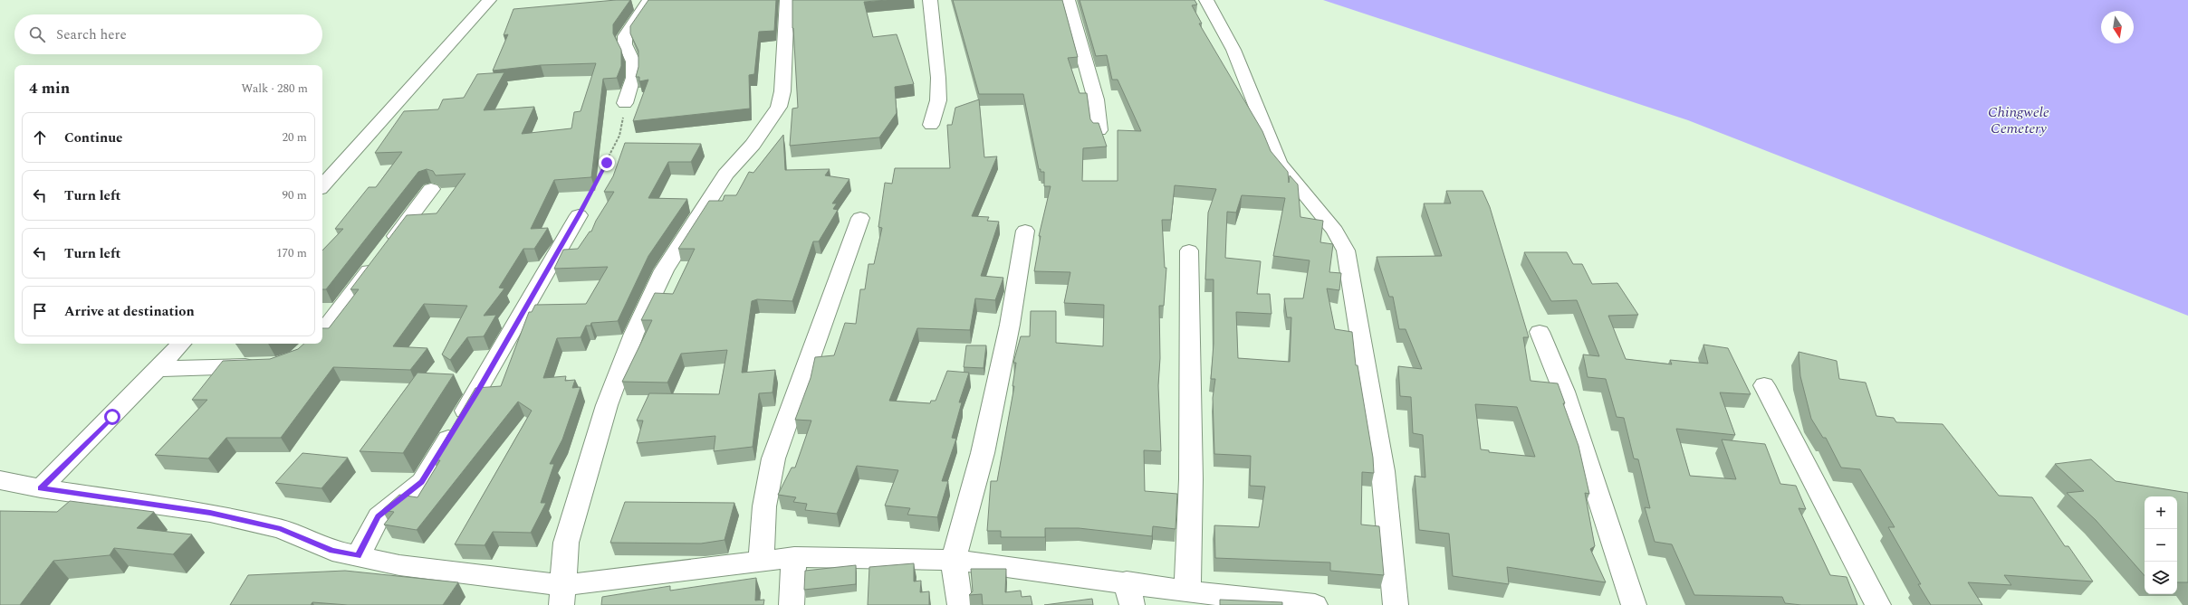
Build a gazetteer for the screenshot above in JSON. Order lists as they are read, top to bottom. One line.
{"parks":["Chingwele Cemetery"],"north":"bottom","page":{"search":"Search here","heading":["4 min","Walk · 280 m"],"list":[["Continue","20 m"],["Turn left","90 m"],["Turn left","170 m"],"Arrive at destination"],"map_buttons":["+","−"]}}
